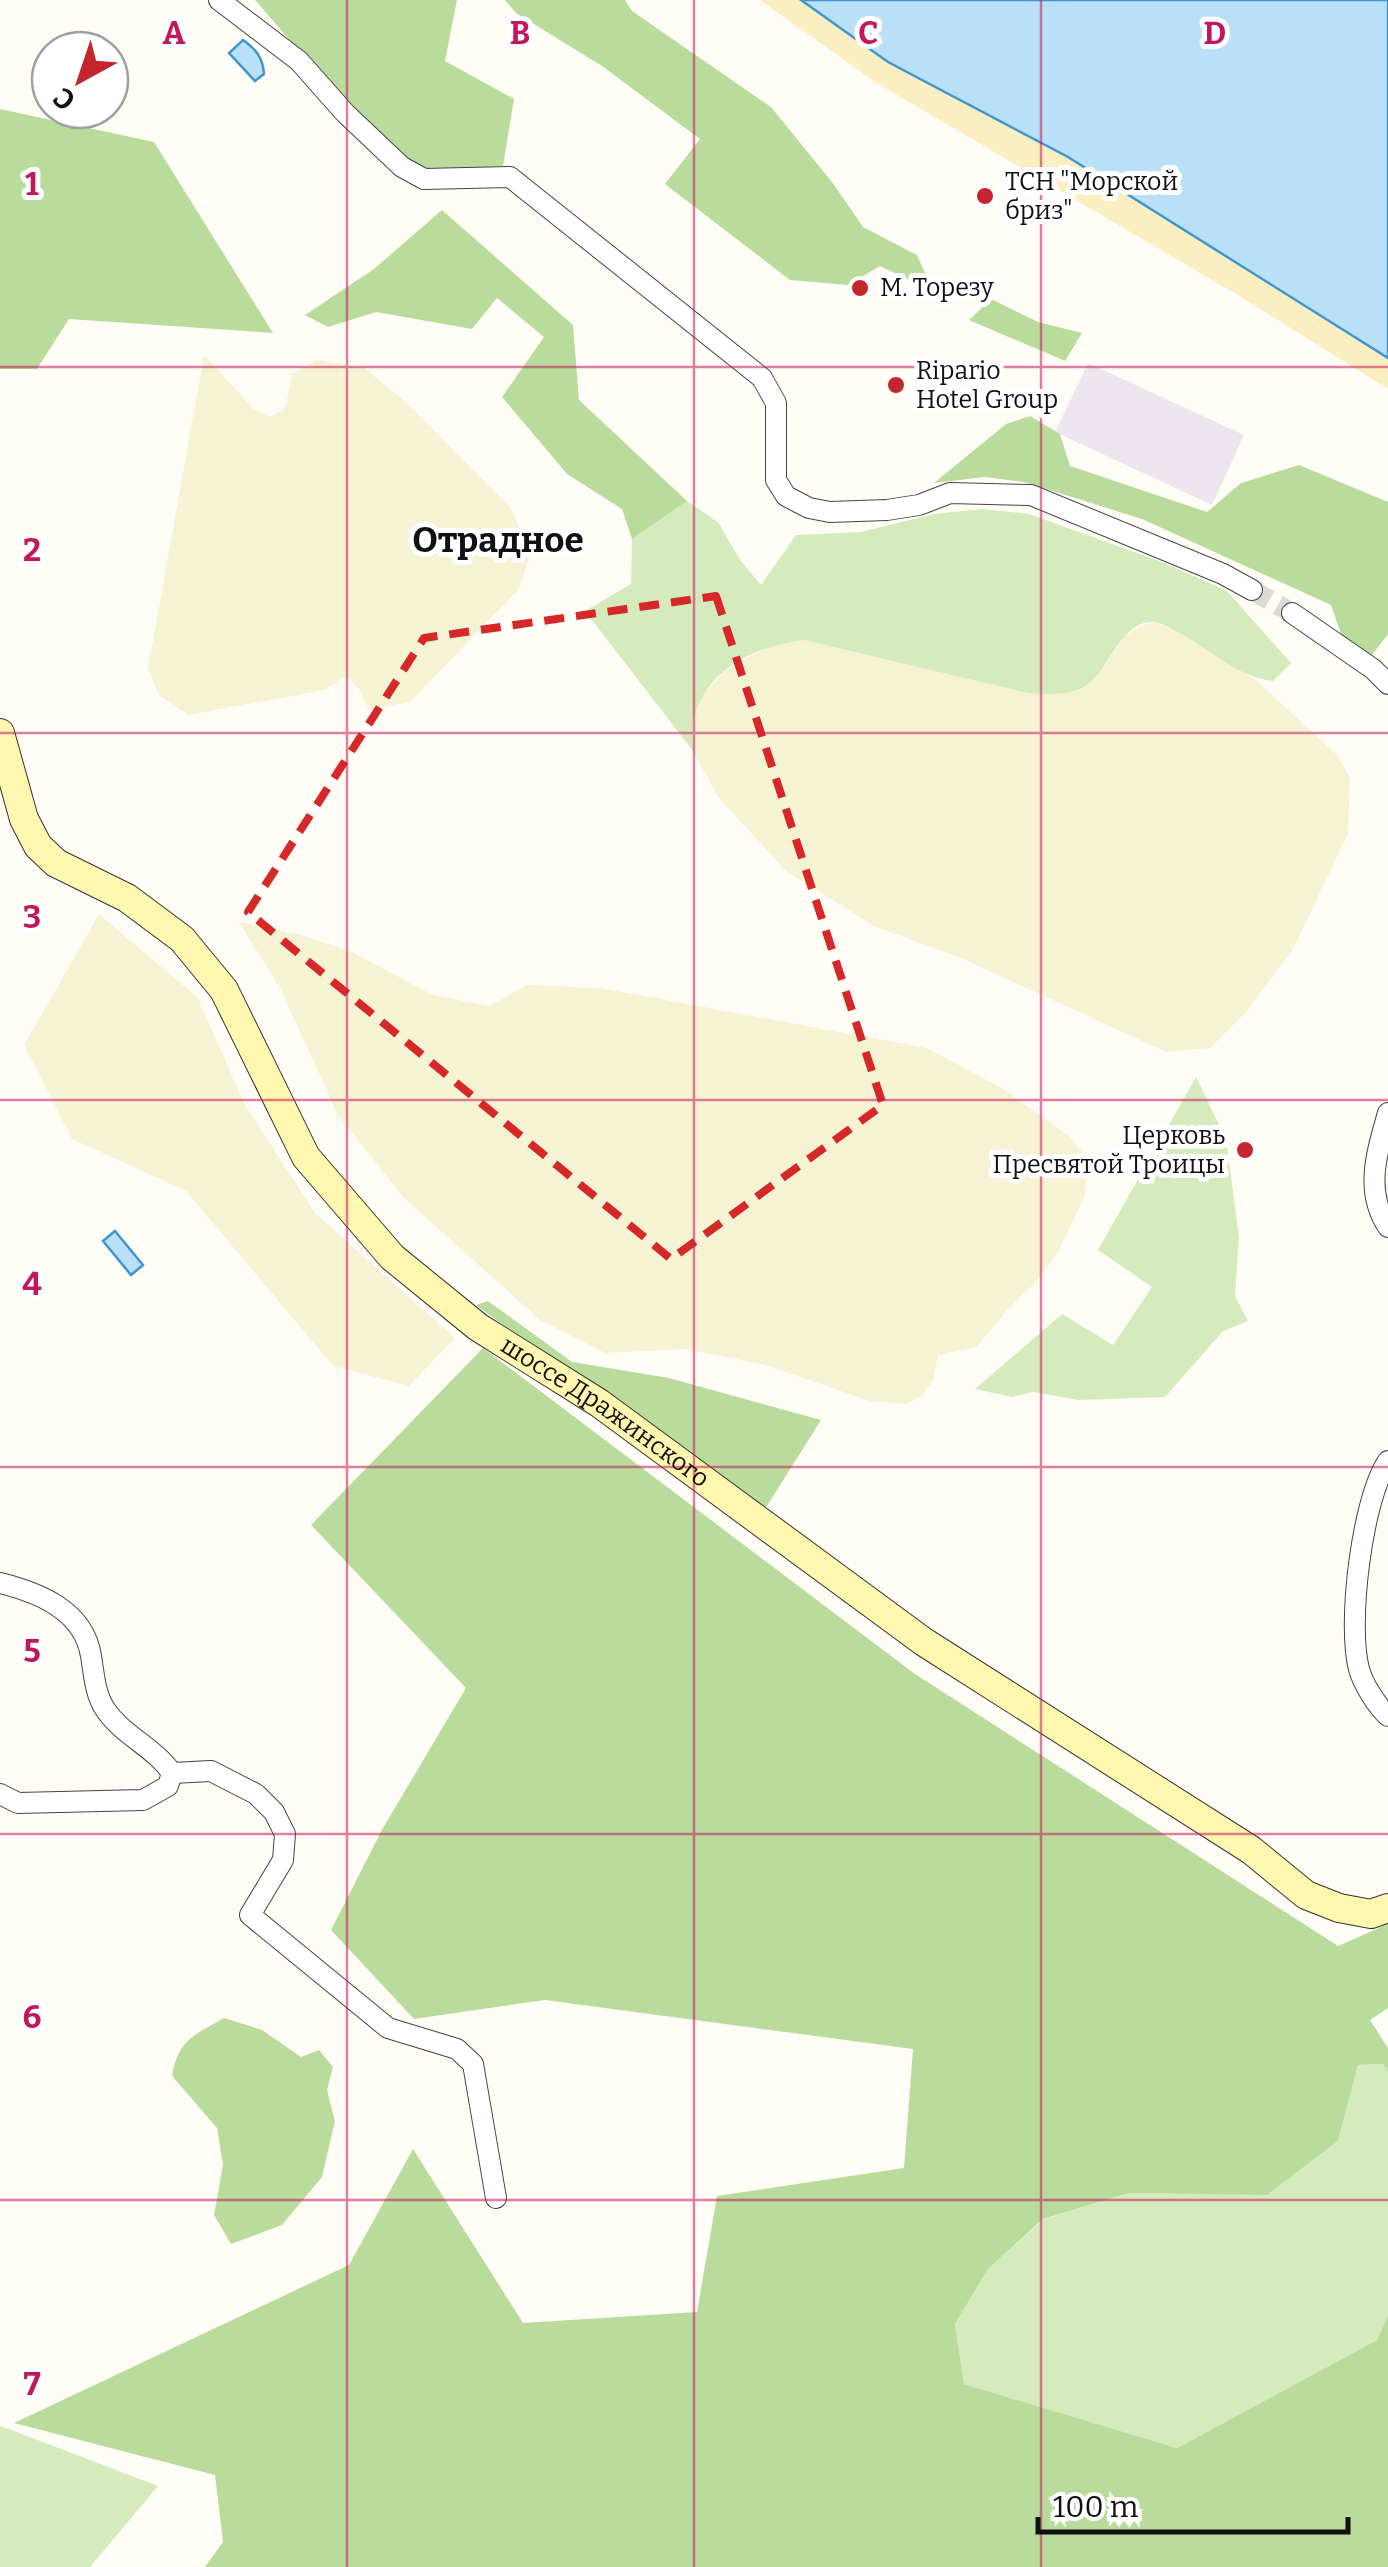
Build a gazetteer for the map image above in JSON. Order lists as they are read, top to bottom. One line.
{"streets":{"main road":["шоссе Дражинского"]},"districts":["Отрадное"],"places":["ТСН \"Морской бриз\"","М. Торезу","Ripario Hotel Group","Церковь Пресвятой Троицы"],"scale_bar":"100 m","north":"bottom left","grid":{"columns":["A","B","C","D"],"rows":["1","2","3","4","5","6","7"]}}
